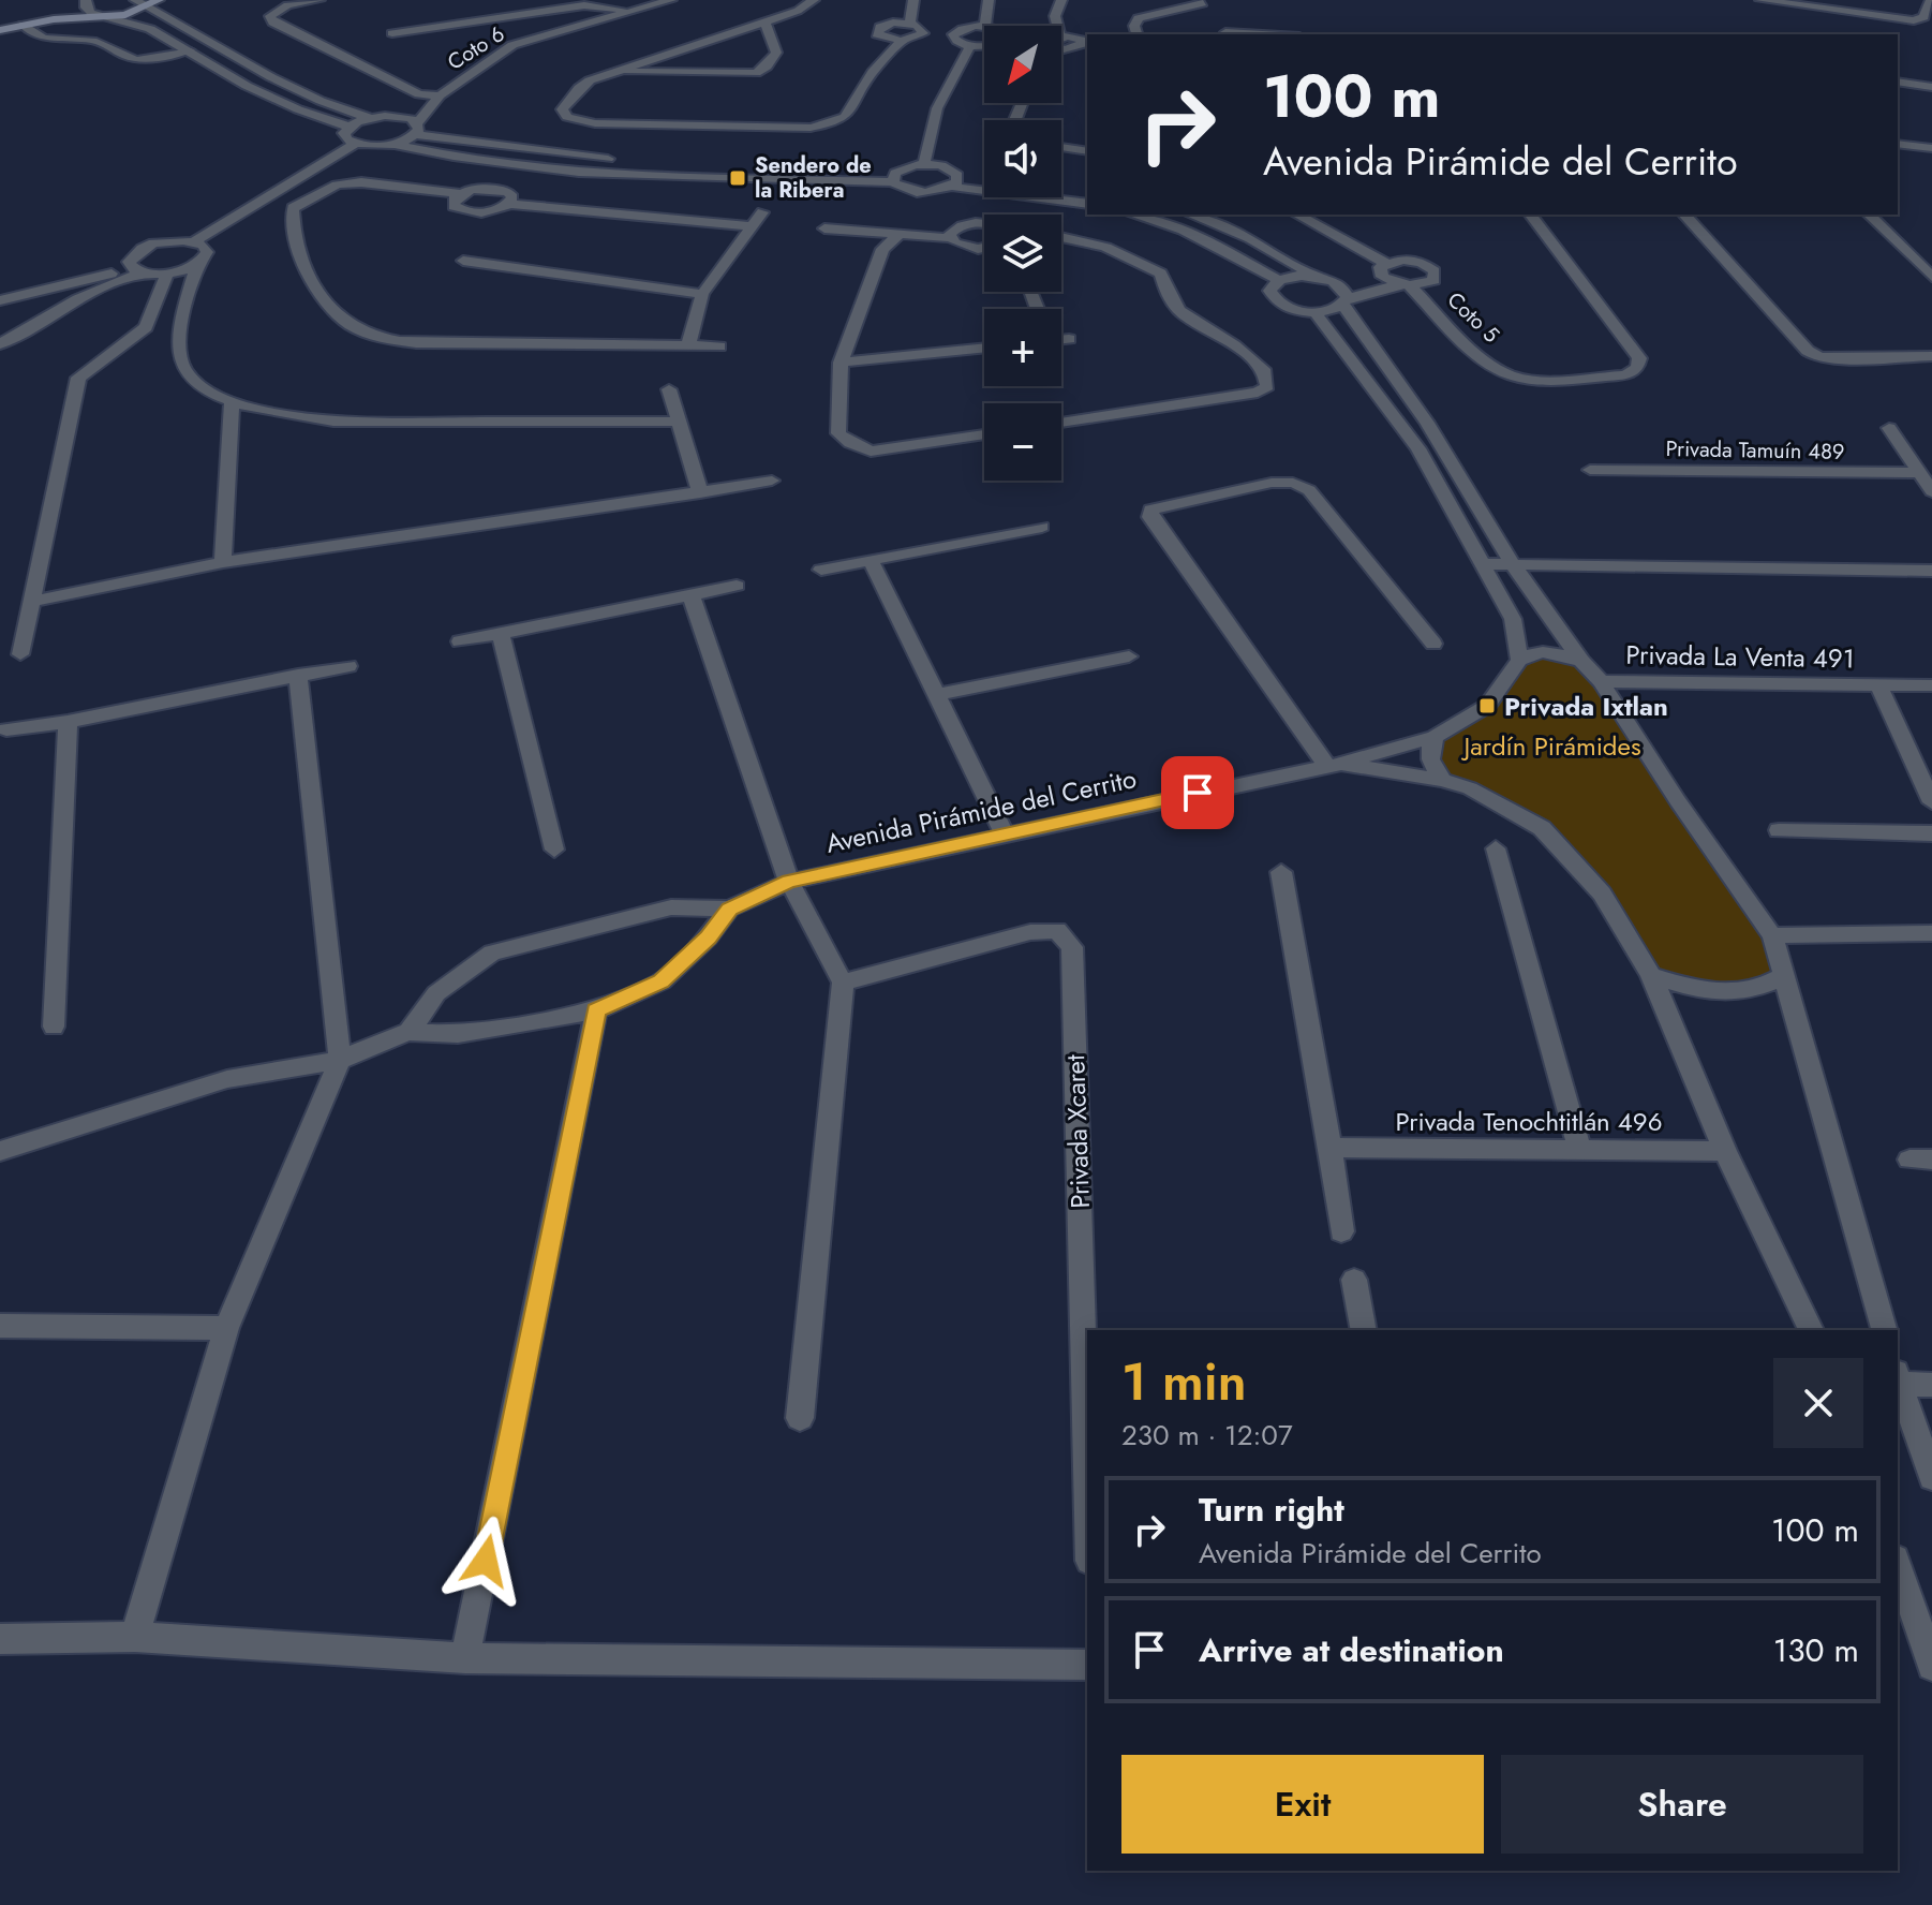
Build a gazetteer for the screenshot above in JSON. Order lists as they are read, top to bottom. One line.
{"streets":{"street":["Coto 6","Coto 5","Privada Tamuín 489","Privada La Venta 491","Avenida Pirámide del Cerrito","Privada Tenochtitlán 496","Privada Xcaret"]},"parks":["Jardín Pirámides"],"places":{"transit":["Sendero de la Ribera","Privada Ixtlan"]},"north":"bottom left","page":{"map_buttons":["+","−"],"turn":["100 m","Avenida Pirámide del Cerrito"],"heading":["1 min","230 m · 12:07"],"list":[{"name":"Turn right","note":"Avenida Pirámide del Cerrito","value":"100 m"},{"name":"Arrive at destination","value":"130 m"}],"buttons":["Exit","Share"]}}
